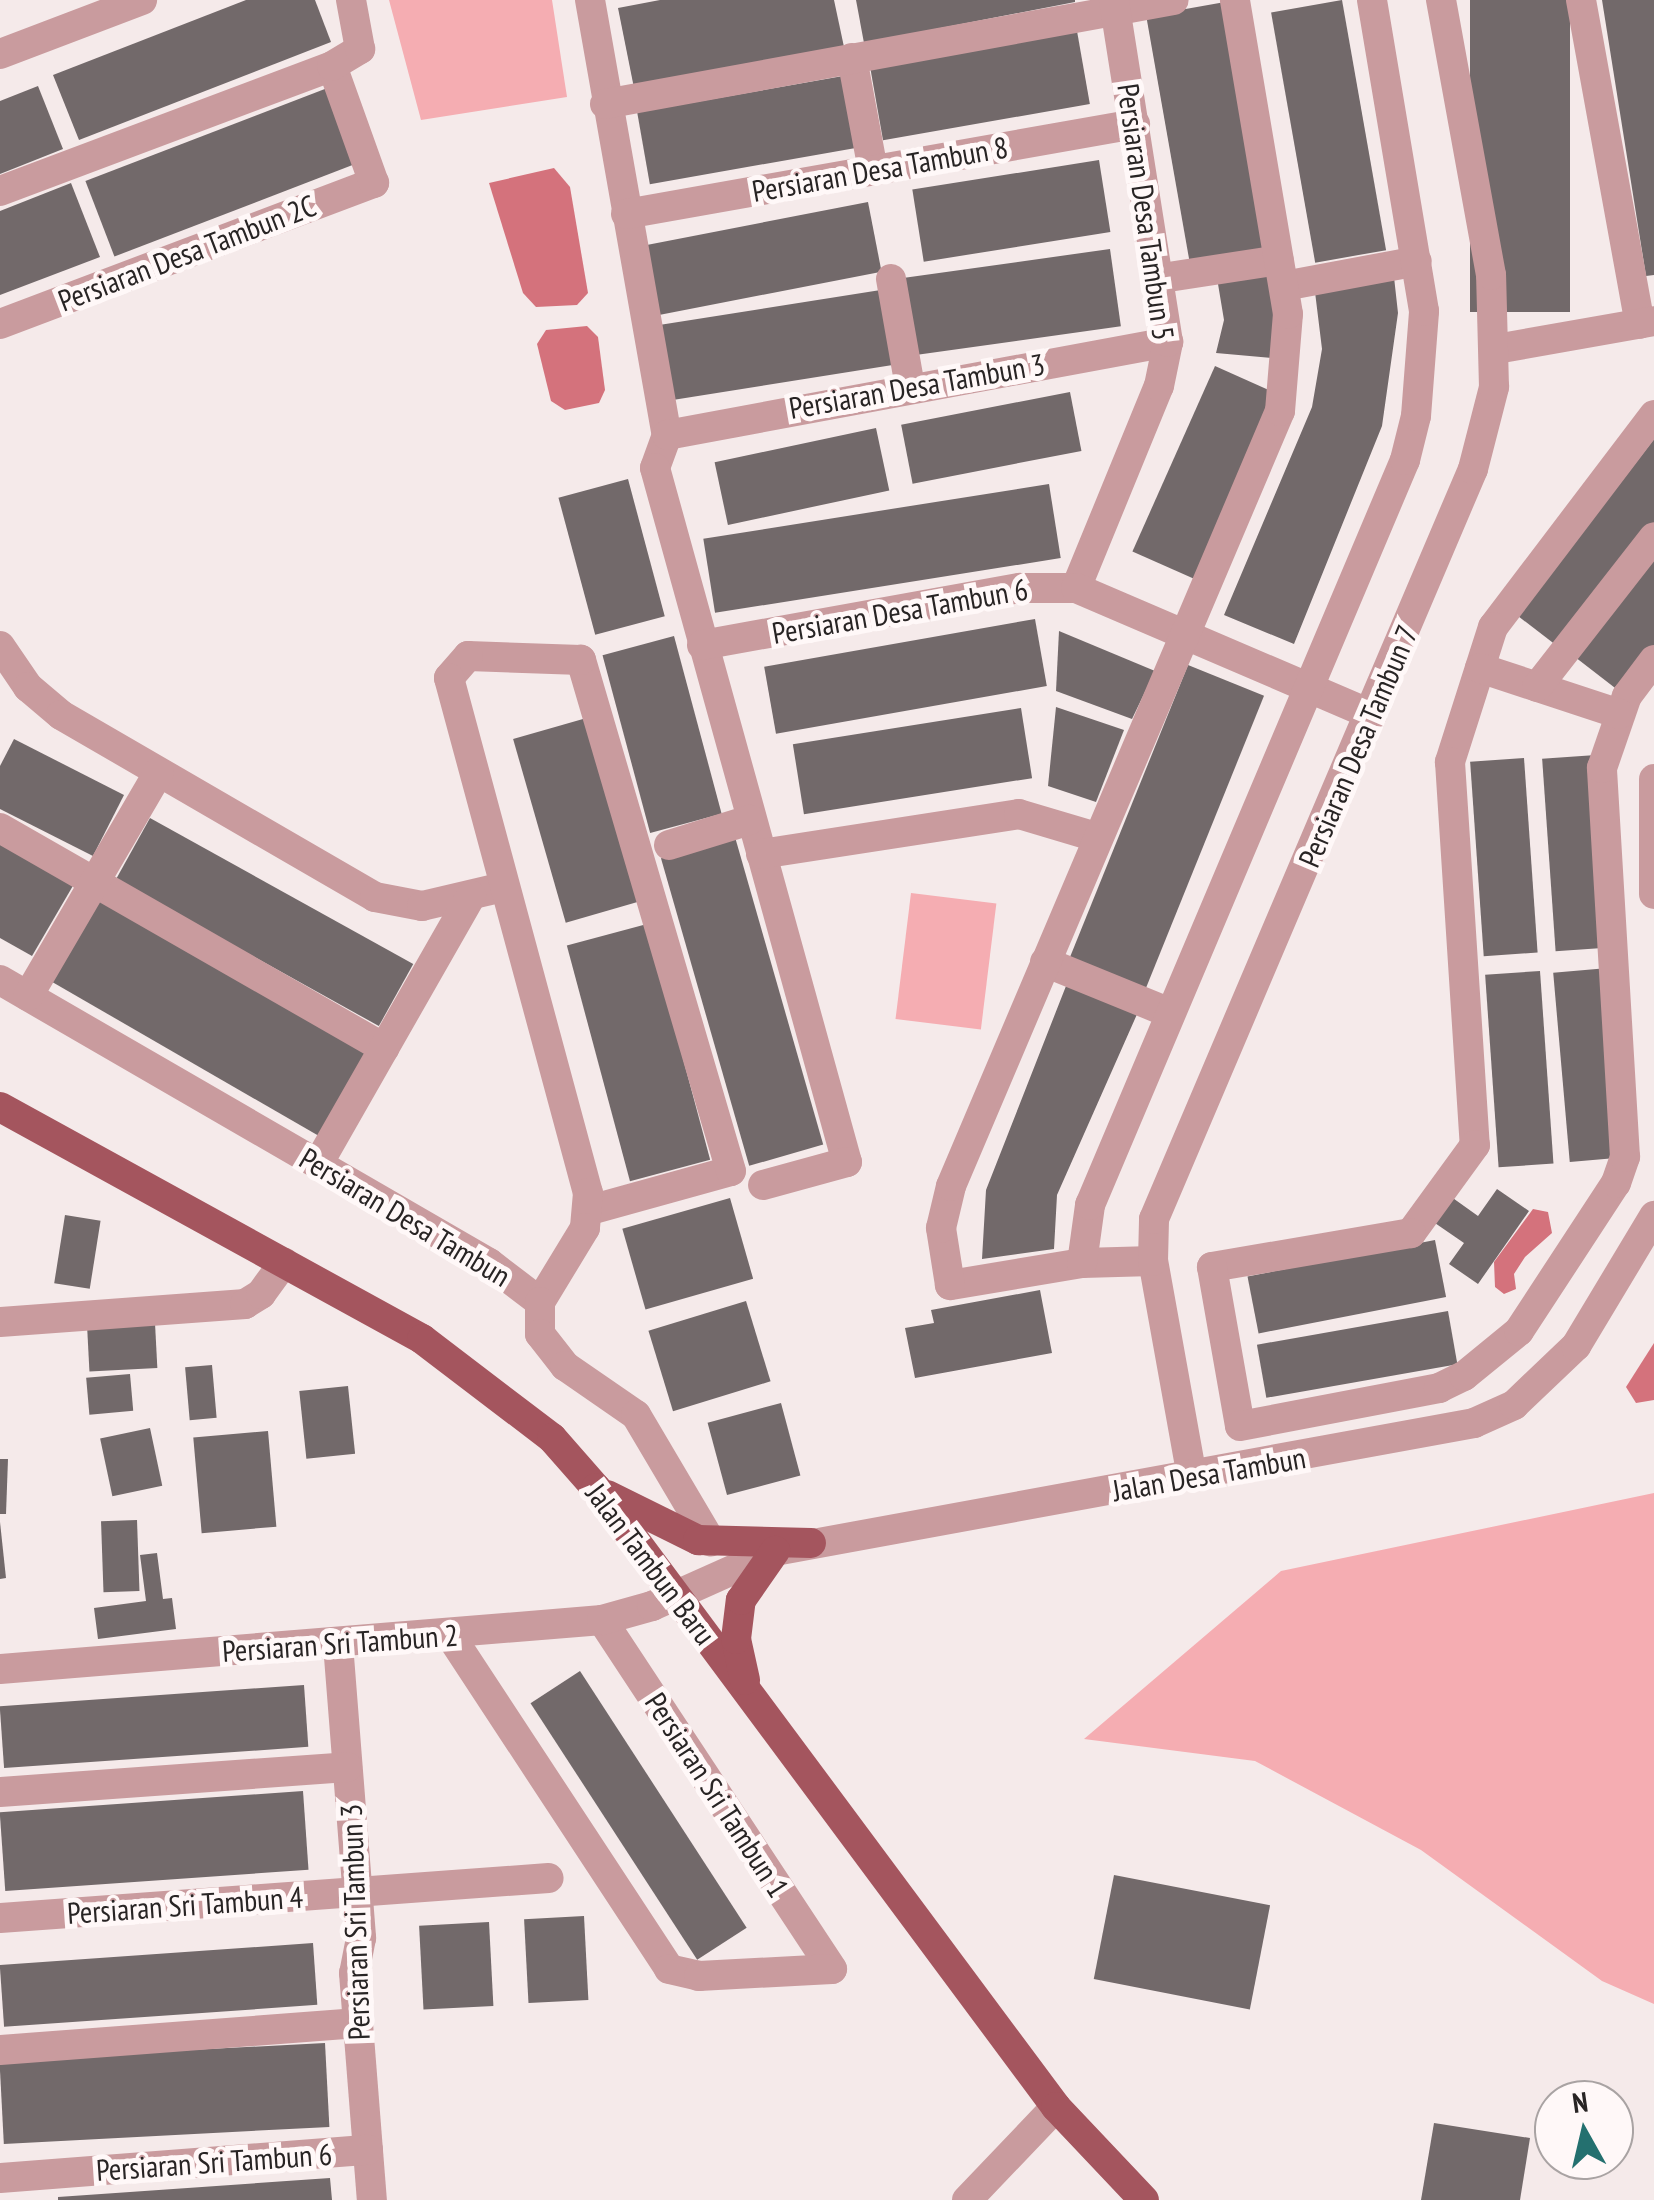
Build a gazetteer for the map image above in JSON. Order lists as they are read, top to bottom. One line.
{"streets":{"main road":["Jalan Tambun Baru"],"street":["Persiaran Desa Tambun 8","Persiaran Desa Tambun 5","Persiaran Desa Tambun 2C","Persiaran Desa Tambun 3","Persiaran Desa Tambun 6","Persiaran Desa Tambun 7","Persiaran Desa Tambun","Jalan Desa Tambun","Persiaran Sri Tambun 2","Persiaran Sri Tambun 1","Persiaran Sri Tambun 4","Persiaran Sri Tambun 3","Persiaran Sri Tambun 6"]},"crossings":[["Persiaran Desa Tambun 8","Persiaran Desa Tambun 5"],["Persiaran Desa Tambun 5","Persiaran Desa Tambun 3"],["Persiaran Desa Tambun 5","Persiaran Desa Tambun 6"],["Persiaran Desa Tambun 6","Persiaran Desa Tambun 7"],["Persiaran Desa Tambun 7","Jalan Desa Tambun"],["Jalan Desa Tambun","Jalan Tambun Baru"],["Jalan Desa Tambun","Persiaran Sri Tambun 2"],["Jalan Tambun Baru","Persiaran Sri Tambun 2"],["Persiaran Sri Tambun 2","Persiaran Sri Tambun 1"],["Persiaran Sri Tambun 2","Persiaran Sri Tambun 3"],["Persiaran Sri Tambun 4","Persiaran Sri Tambun 3"],["Persiaran Sri Tambun 3","Persiaran Sri Tambun 6"]],"north":"top"}
